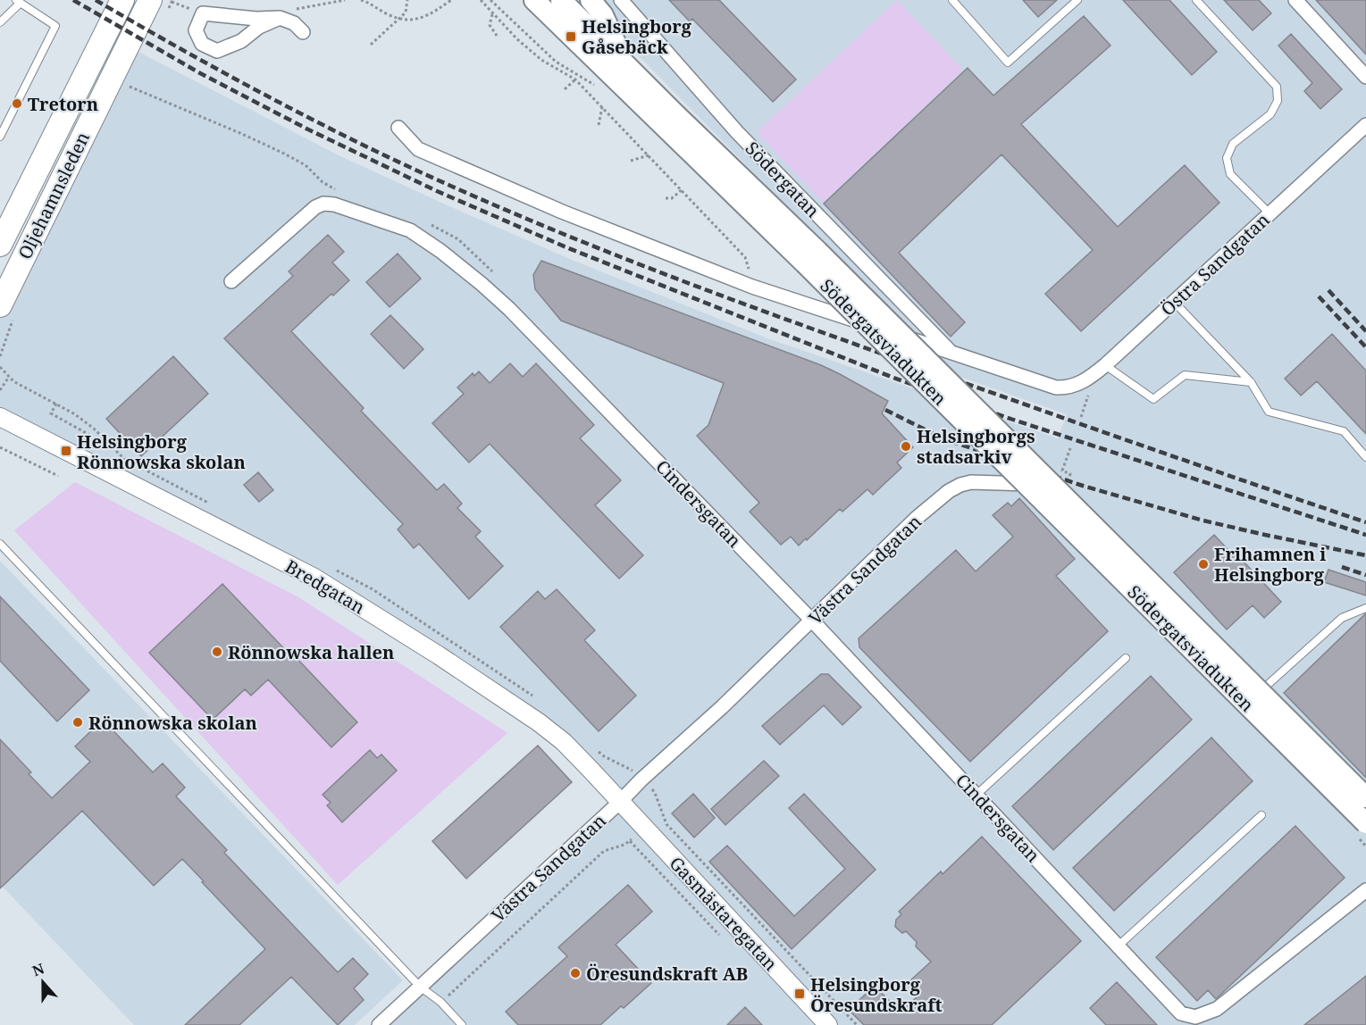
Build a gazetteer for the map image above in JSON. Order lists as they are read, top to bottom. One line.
{"streets":{"highway":["Oljehamnsleden"],"main road":["Södergatsviadukten"],"street":["Södergatan","Östra Sandgatan","Cindersgatan","Västra Sandgatan","Bredgatan","Gasmästaregatan"]},"crossings":[["Södergatan","Östra Sandgatan"],["Cindersgatan","Västra Sandgatan"],["Västra Sandgatan","Bredgatan"],["Västra Sandgatan","Gasmästaregatan"],["Bredgatan","Gasmästaregatan"]],"places":{"transit":["Helsingborg Gåsebäck","Helsingborg Rönnowska skolan","Helsingborg Öresundskraft"],"other":["Tretorn","Helsingborgs stadsarkiv","Frihamnen i Helsingborg","Rönnowska hallen","Rönnowska skolan","Öresundskraft AB"]},"north":"top"}
